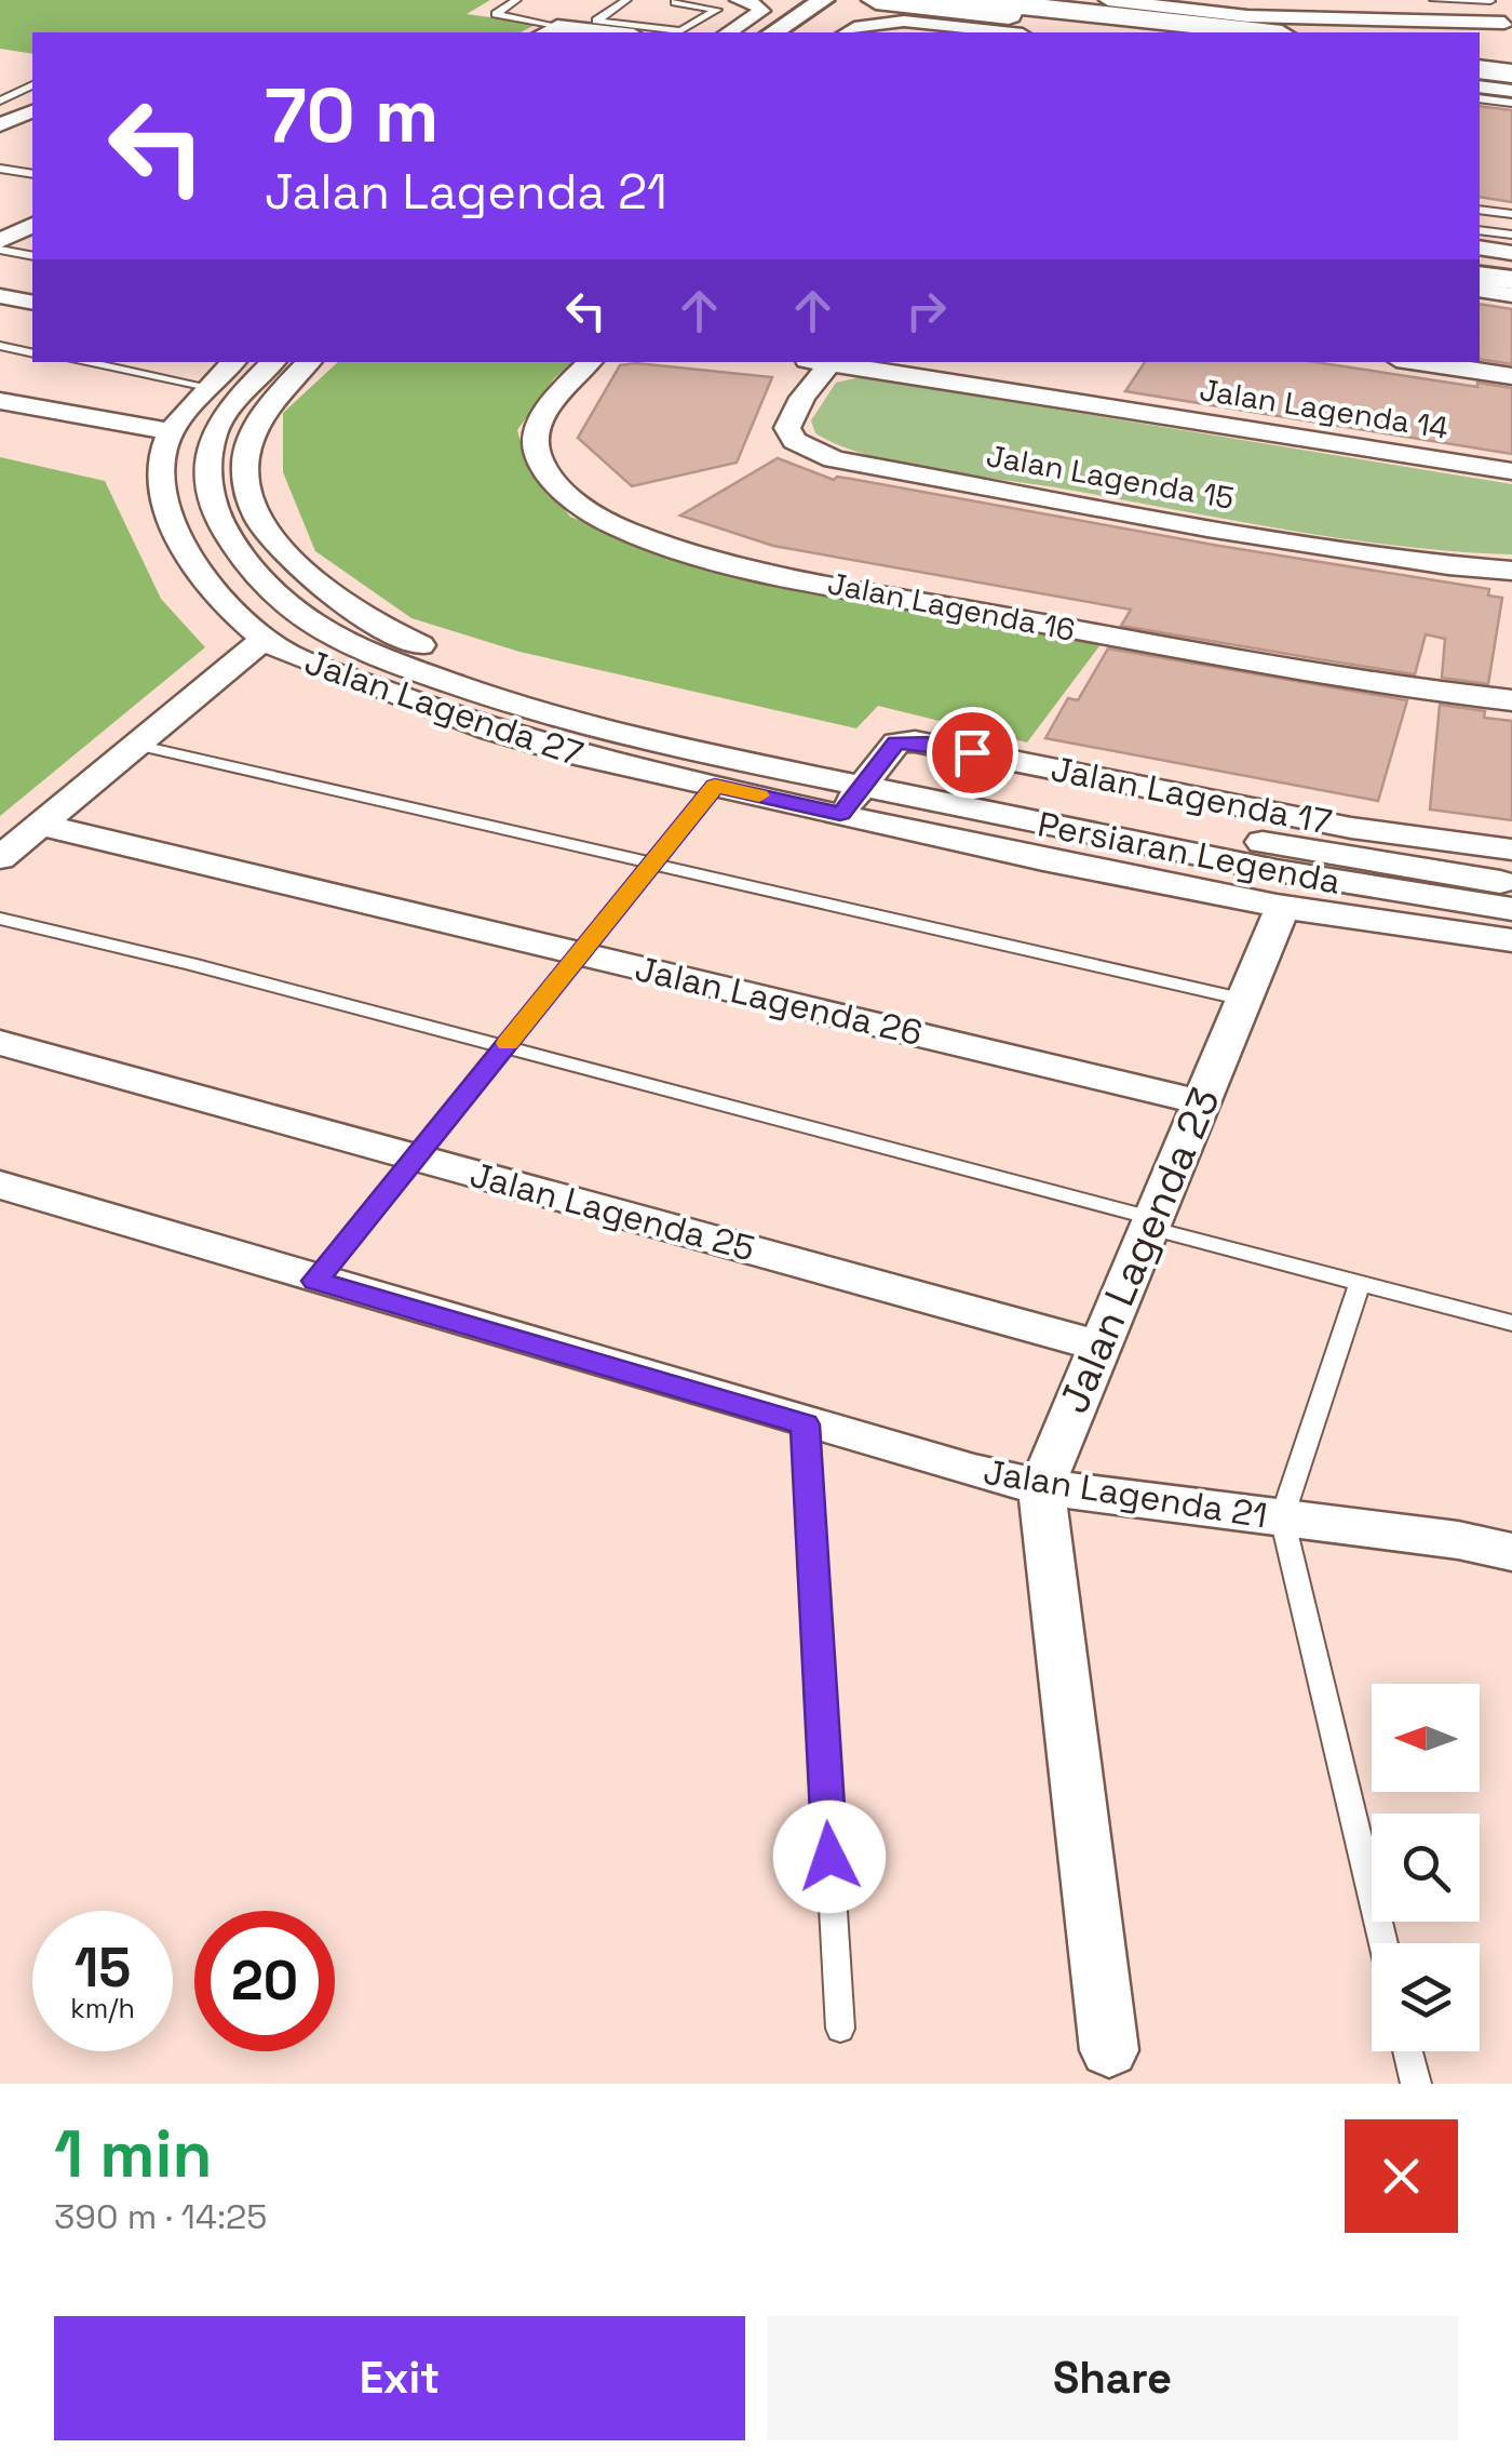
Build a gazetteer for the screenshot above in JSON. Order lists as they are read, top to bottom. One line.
{"streets":{"street":["Jalan Lagenda 14","Jalan Lagenda 15","Jalan Lagenda 16","Jalan Lagenda 27","Jalan Lagenda 17","Persiaran Legenda","Jalan Lagenda 26","Jalan Lagenda 25","Jalan Lagenda 23","Jalan Lagenda 21"]},"crossings":[["Jalan Lagenda 27","Jalan Lagenda 17"],["Jalan Lagenda 27","Jalan Lagenda 23"],["Jalan Lagenda 17","Persiaran Legenda"],["Jalan Lagenda 26","Jalan Lagenda 23"],["Jalan Lagenda 25","Jalan Lagenda 23"],["Jalan Lagenda 23","Jalan Lagenda 21"]],"north":"left","page":{"turn":["70 m","Jalan Lagenda 21"],"speed":"15 km/h","limit":"20","heading":["1 min","390 m · 14:25"],"buttons":["Exit","Share"]}}
